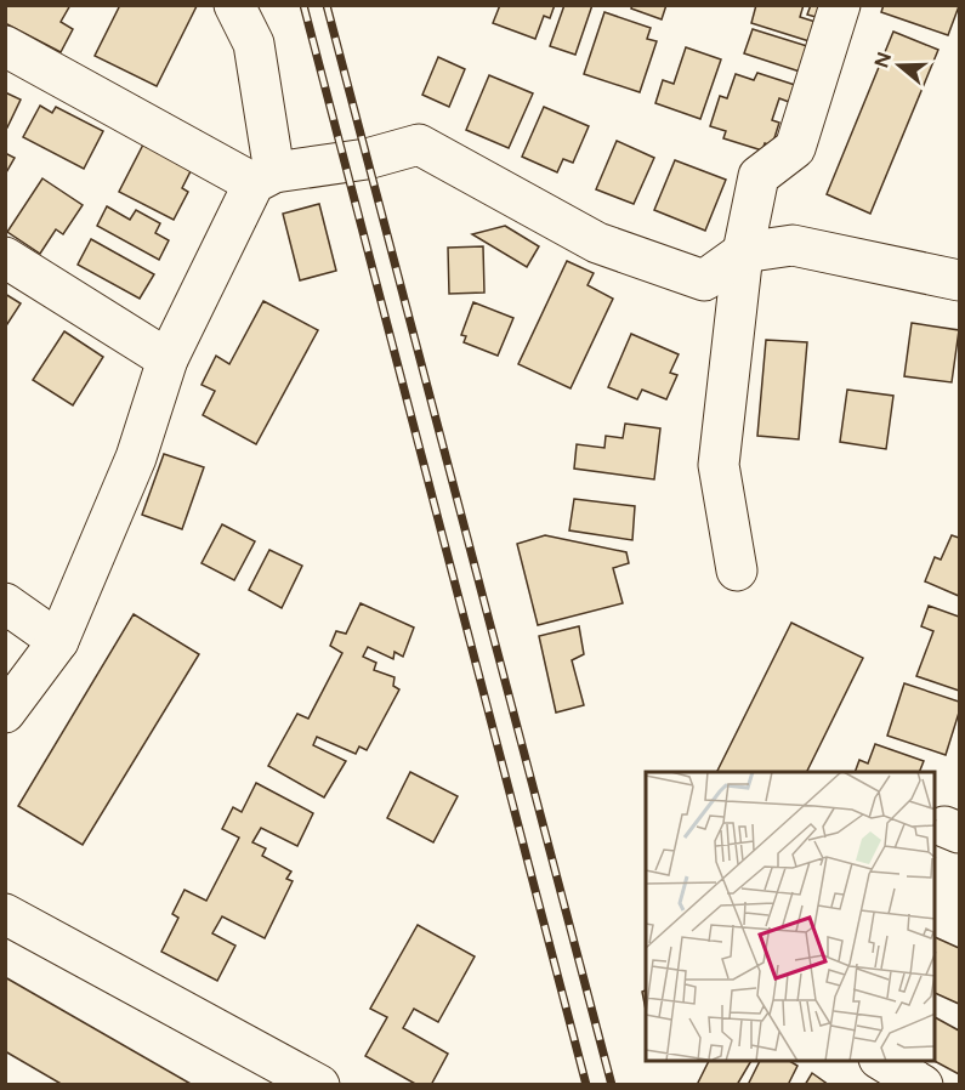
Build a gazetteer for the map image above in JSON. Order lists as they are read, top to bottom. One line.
{"north":"left"}
